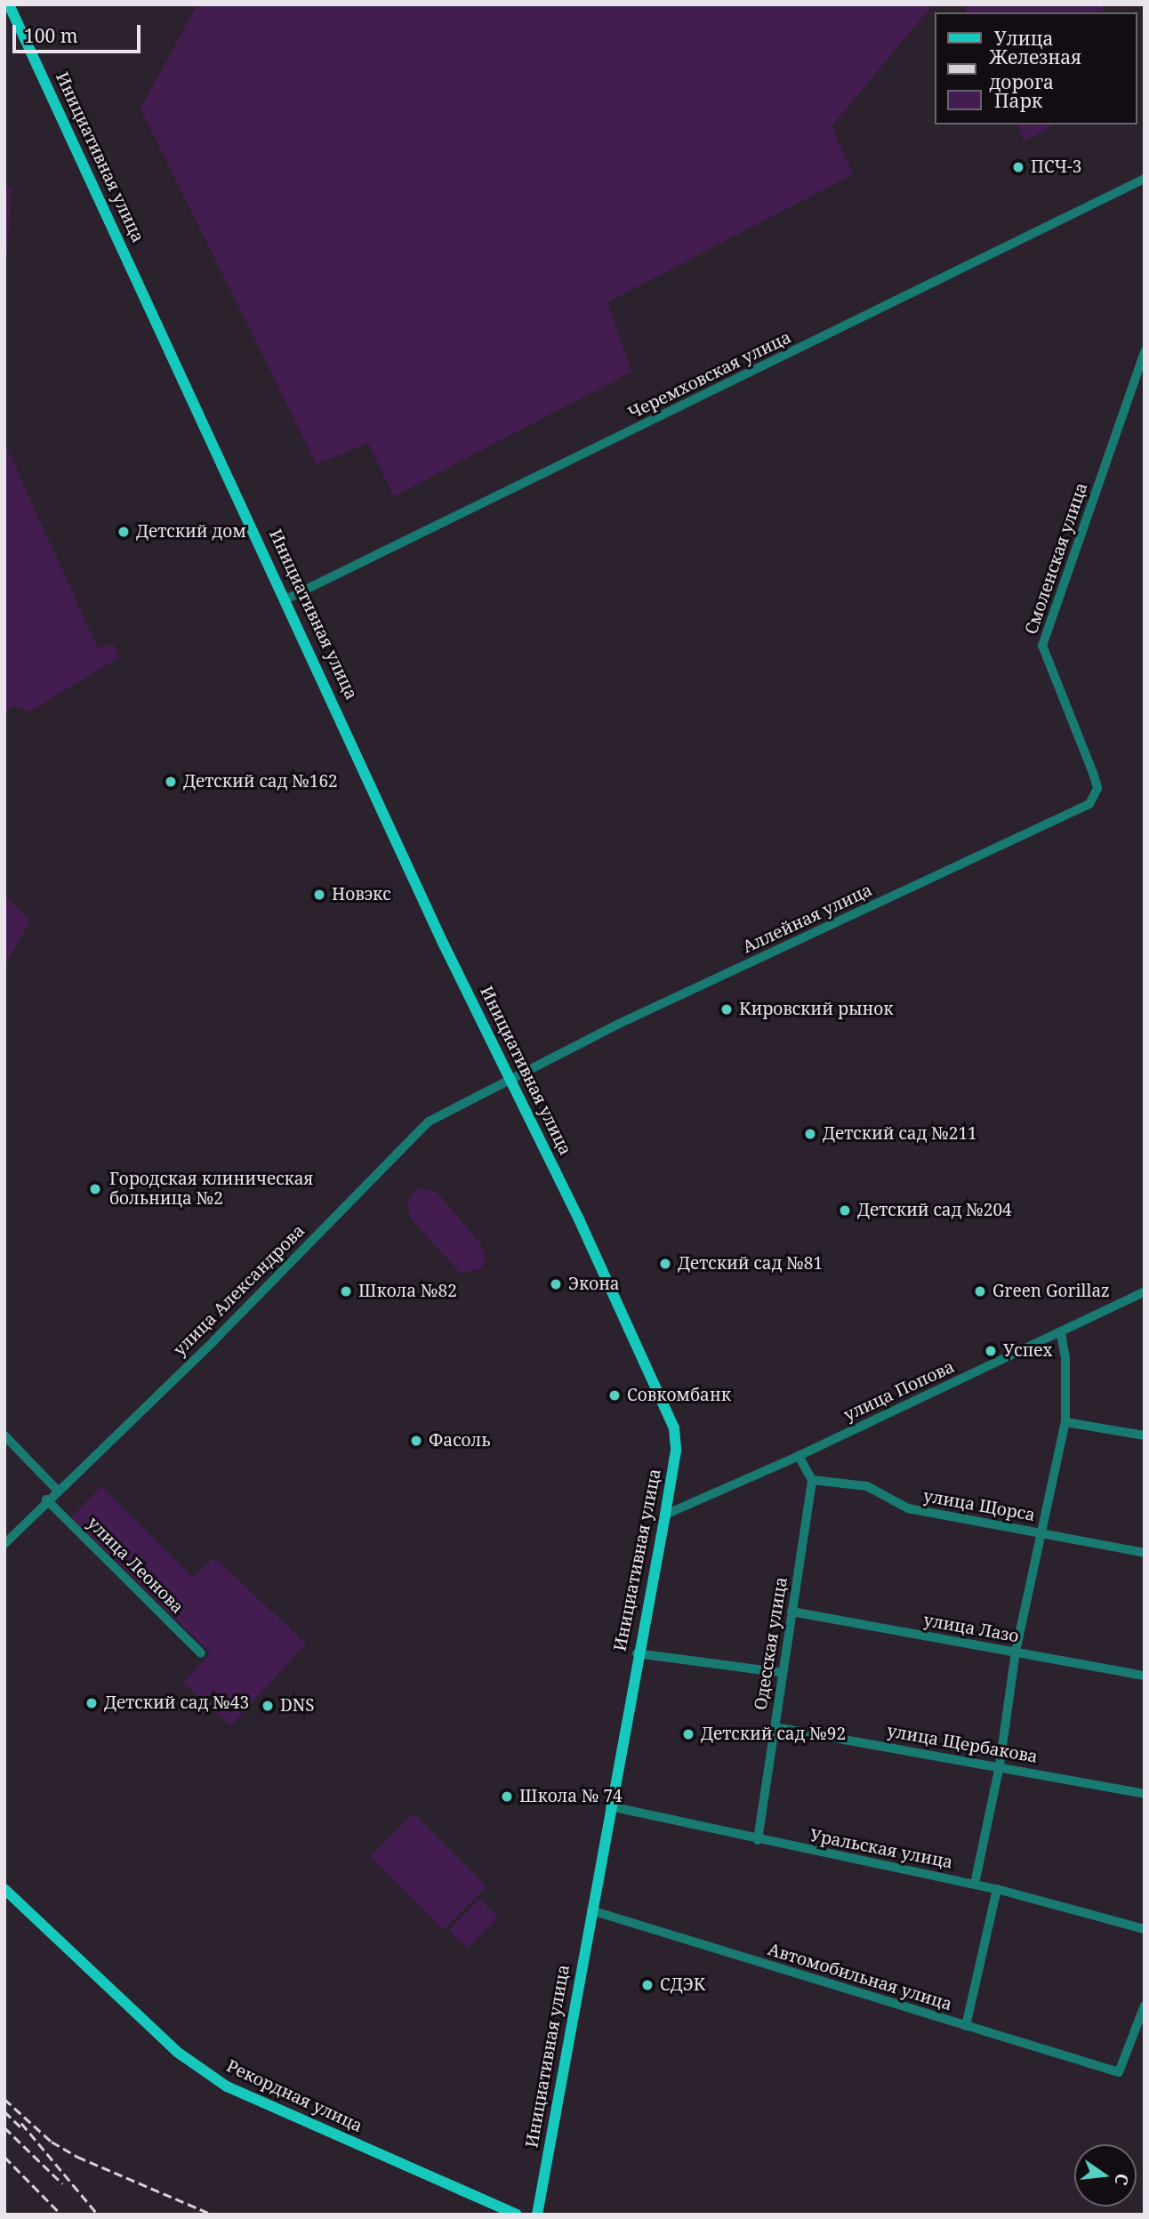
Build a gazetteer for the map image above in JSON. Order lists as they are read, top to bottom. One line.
{"streets":{"main road":["Инициативная улица","Рекордная улица"],"street":["Черемховская улица","Смоленская улица","Аллейная улица","улица Александрова","улица Попова","улица Щорса","улица Леонова","улица Лазо","Одесская улица","улица Щербакова","Уральская улица","Автомобильная улица"]},"crossings":[["Инициативная улица","Черемховская улица"],["Инициативная улица","Аллейная улица"],["Инициативная улица","улица Александрова"],["Инициативная улица","улица Попова"],["Инициативная улица","Уральская улица"],["Инициативная улица","Автомобильная улица"],["Смоленская улица","Аллейная улица"],["Аллейная улица","улица Александрова"],["улица Александрова","улица Леонова"],["улица Щорса","Одесская улица"],["улица Лазо","Одесская улица"],["Одесская улица","улица Щербакова"],["Одесская улица","Уральская улица"]],"places":["ПСЧ-3","Детский дом","Детский сад №162","Новэкс","Кировский рынок","Детский сад №211","Городская клиническая больница №2","Детский сад №204","Детский сад №81","Экона","Школа №82","Green Gorillaz","Успех","Совкомбанк","Фасоль","Детский сад №43","DNS","Детский сад №92","Школа № 74","СДЭК"],"legend":["Улица","Железная дорога","Парк"],"scale_bar":"100 m","north":"right"}
